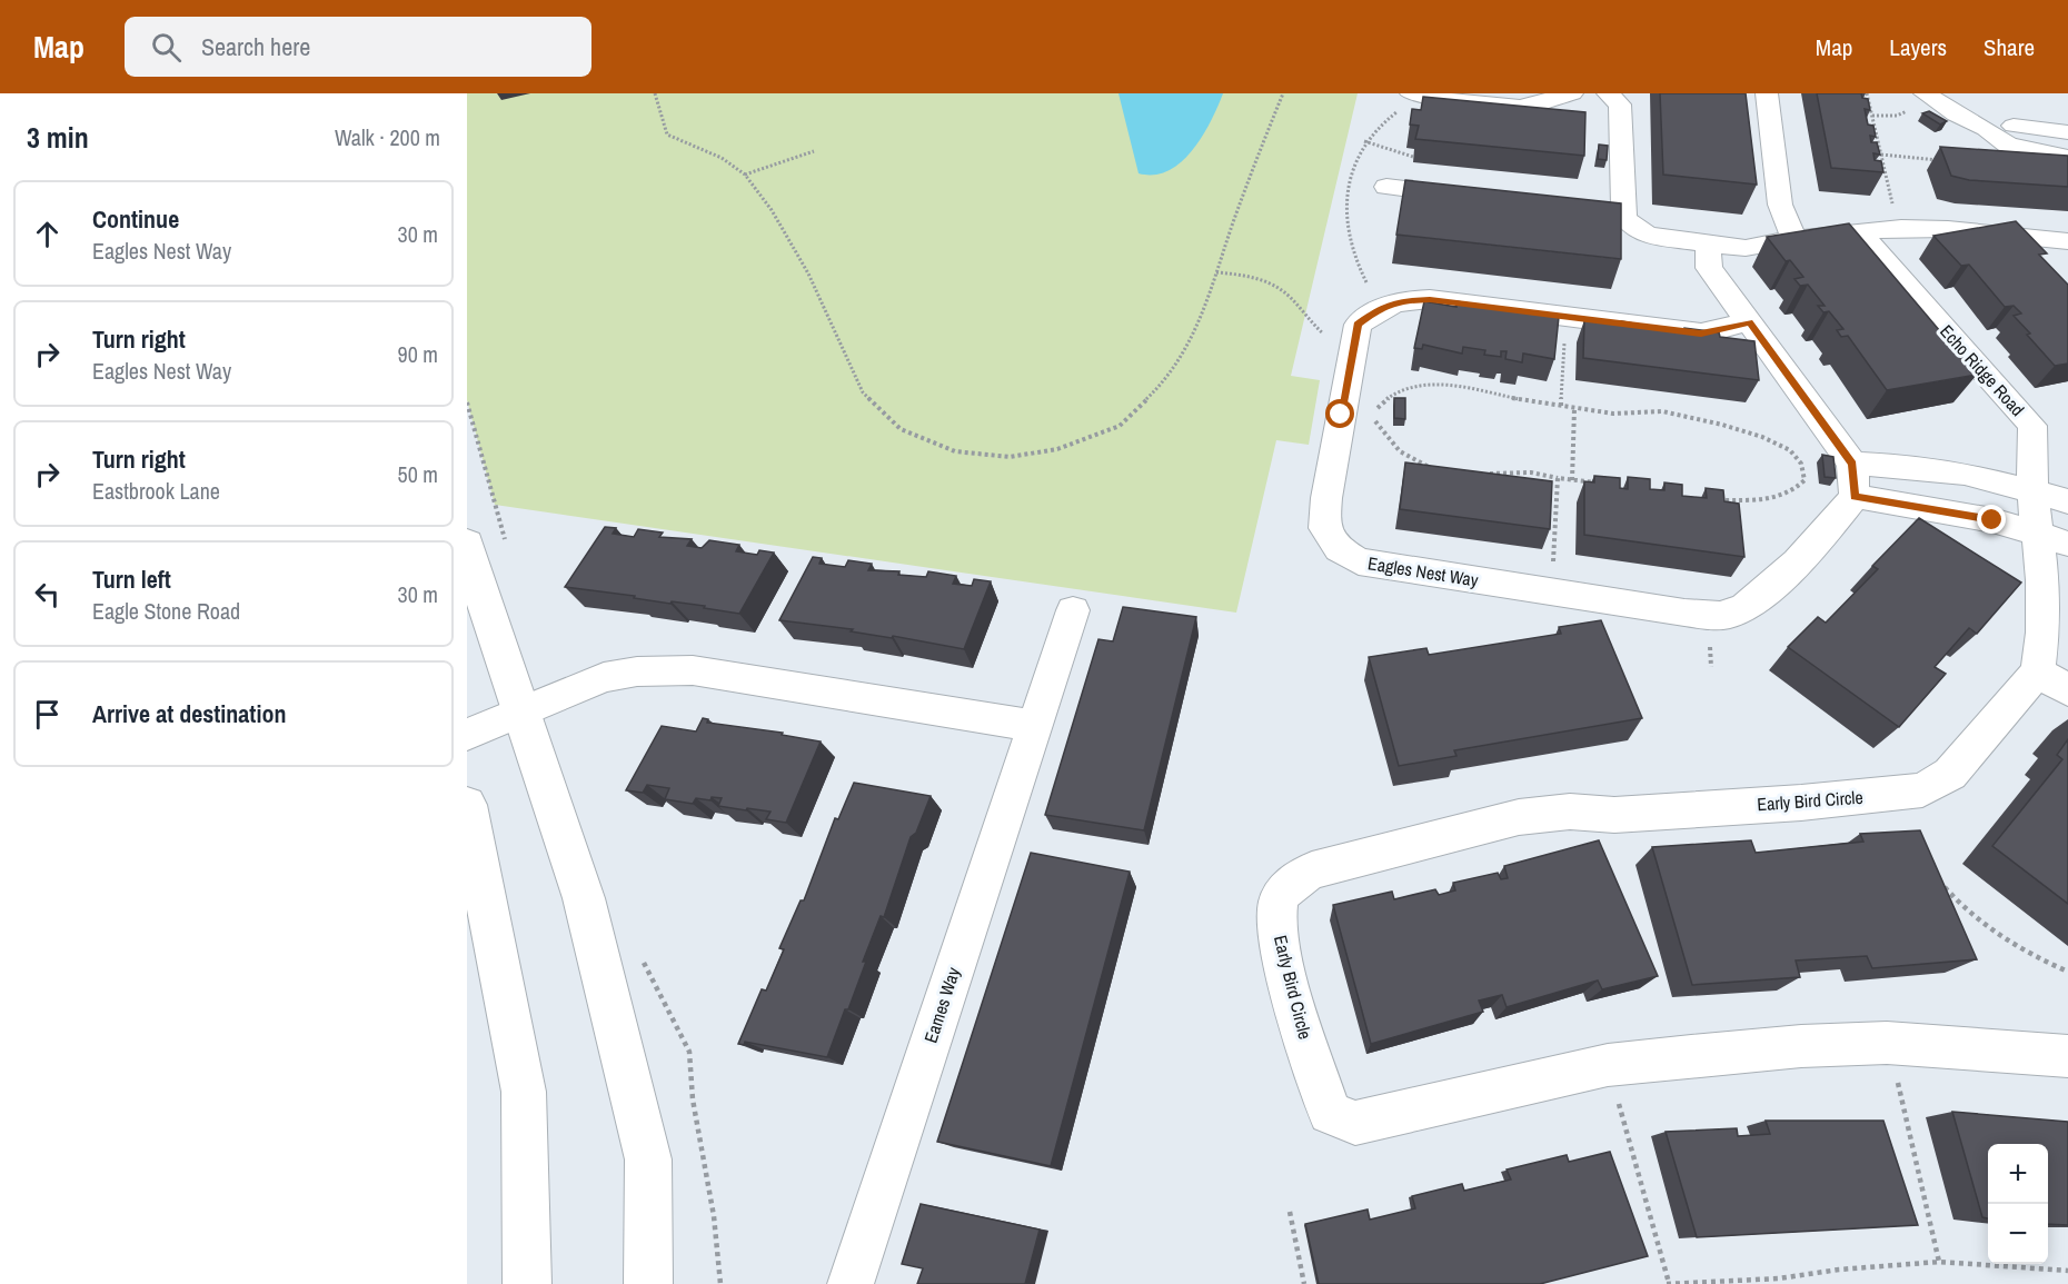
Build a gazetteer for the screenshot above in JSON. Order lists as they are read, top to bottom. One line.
{"streets":{"street":["Echo Ridge Road","Eagles Nest Way","Early Bird Circle","Eames Way"]},"crossings":[["Echo Ridge Road","Early Bird Circle"]],"page":{"header":"Map","search":"Search here","nav":["Map","Layers","Share"],"heading":["3 min","Walk · 200 m"],"list":[["Continue","Eagles Nest Way","30 m"],["Turn right","Eagles Nest Way","90 m"],["Turn right","Eastbrook Lane","50 m"],["Turn left","Eagle Stone Road","30 m"],"Arrive at destination"],"map_buttons":["+","−"]}}
